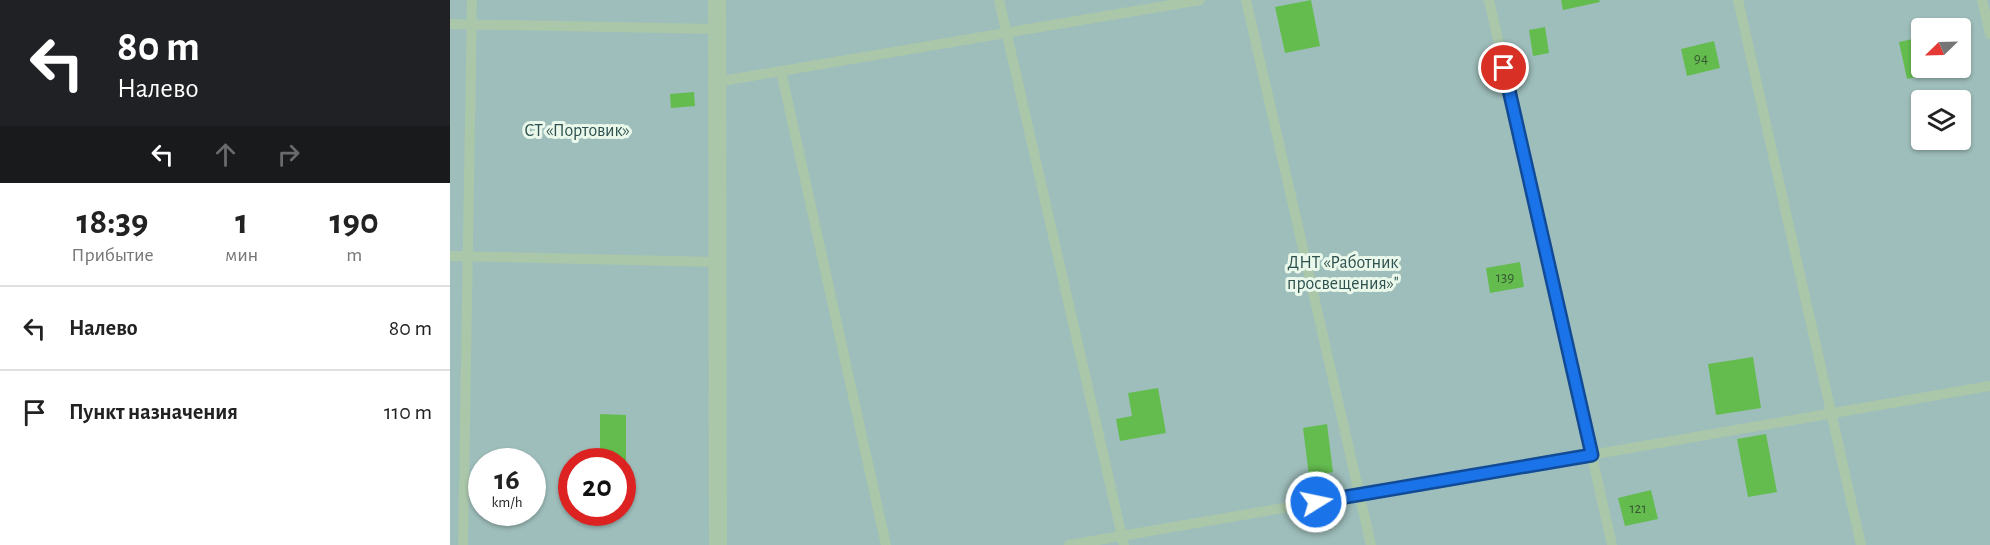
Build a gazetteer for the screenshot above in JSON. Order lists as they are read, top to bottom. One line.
{"parks":["СТ «Портовик»","ДНТ «Работник просвещения»\""],"house_numbers":["94","139","121"],"north":"bottom left","page":{"turn":["80 m","Налево"],"eta":["18:39","Прибытие","1","мин","190","m"],"list":[{"name":"Налево","value":"80 m"},{"name":"Пункт назначения","value":"110 m"}],"speed":"16 km/h","limit":"20"}}
